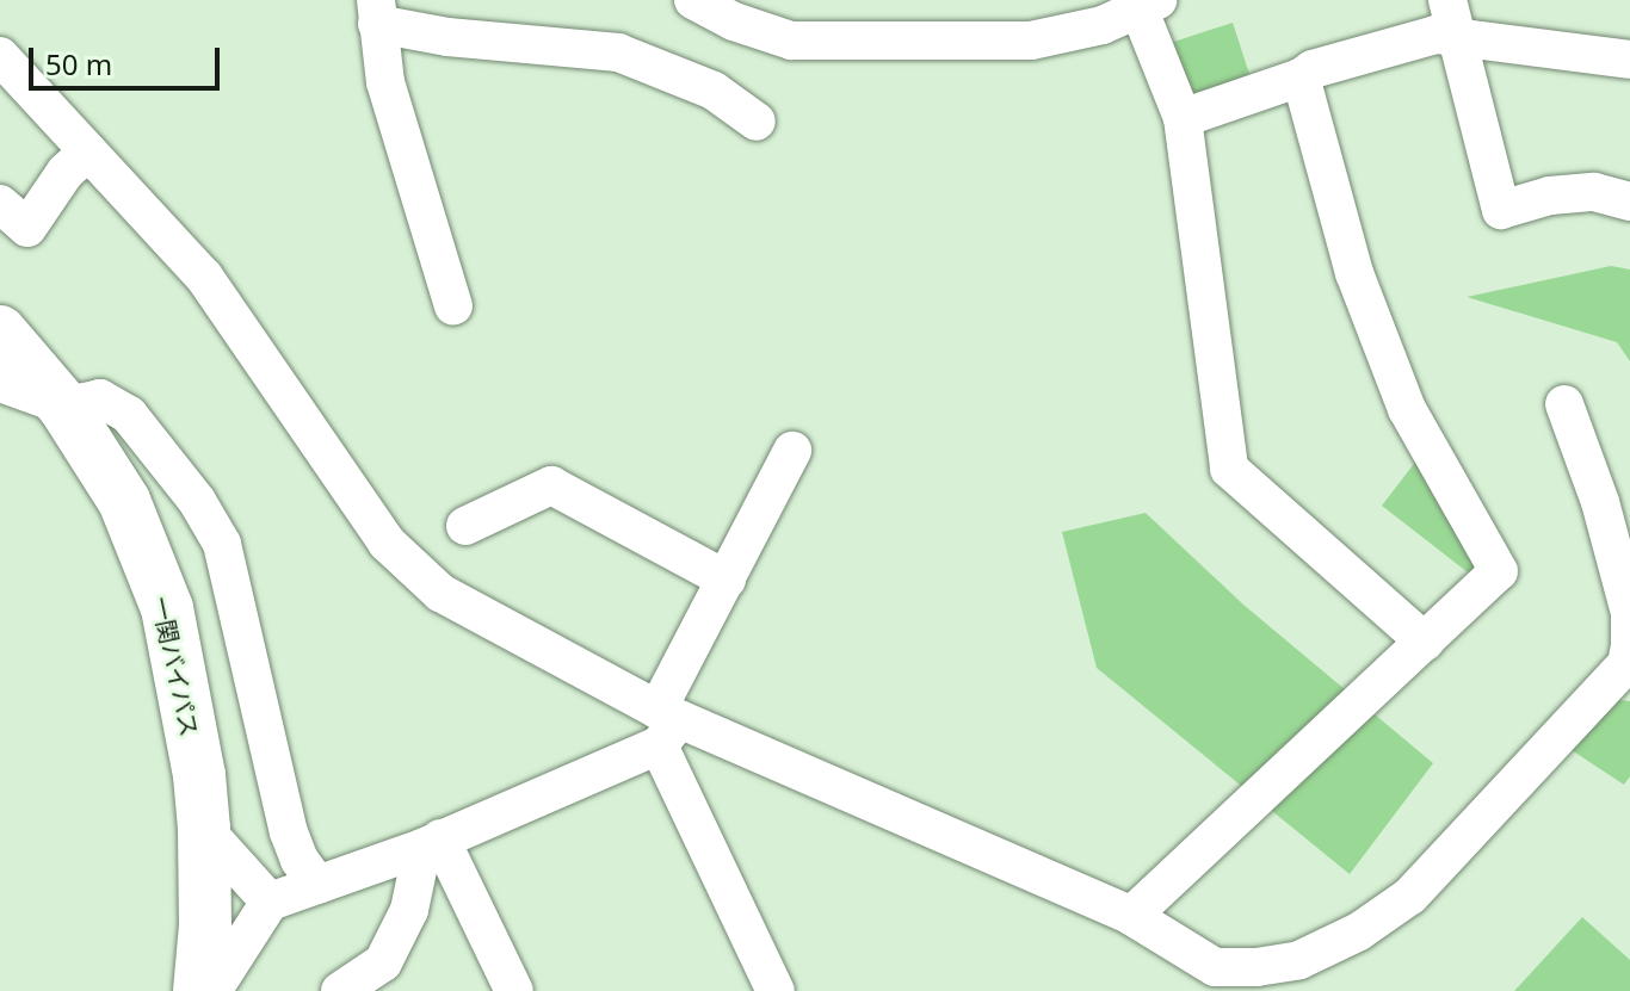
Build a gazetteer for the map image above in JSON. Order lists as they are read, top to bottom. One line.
{"streets":{"highway":["一関バイパス"]},"scale_bar":"50 m"}
